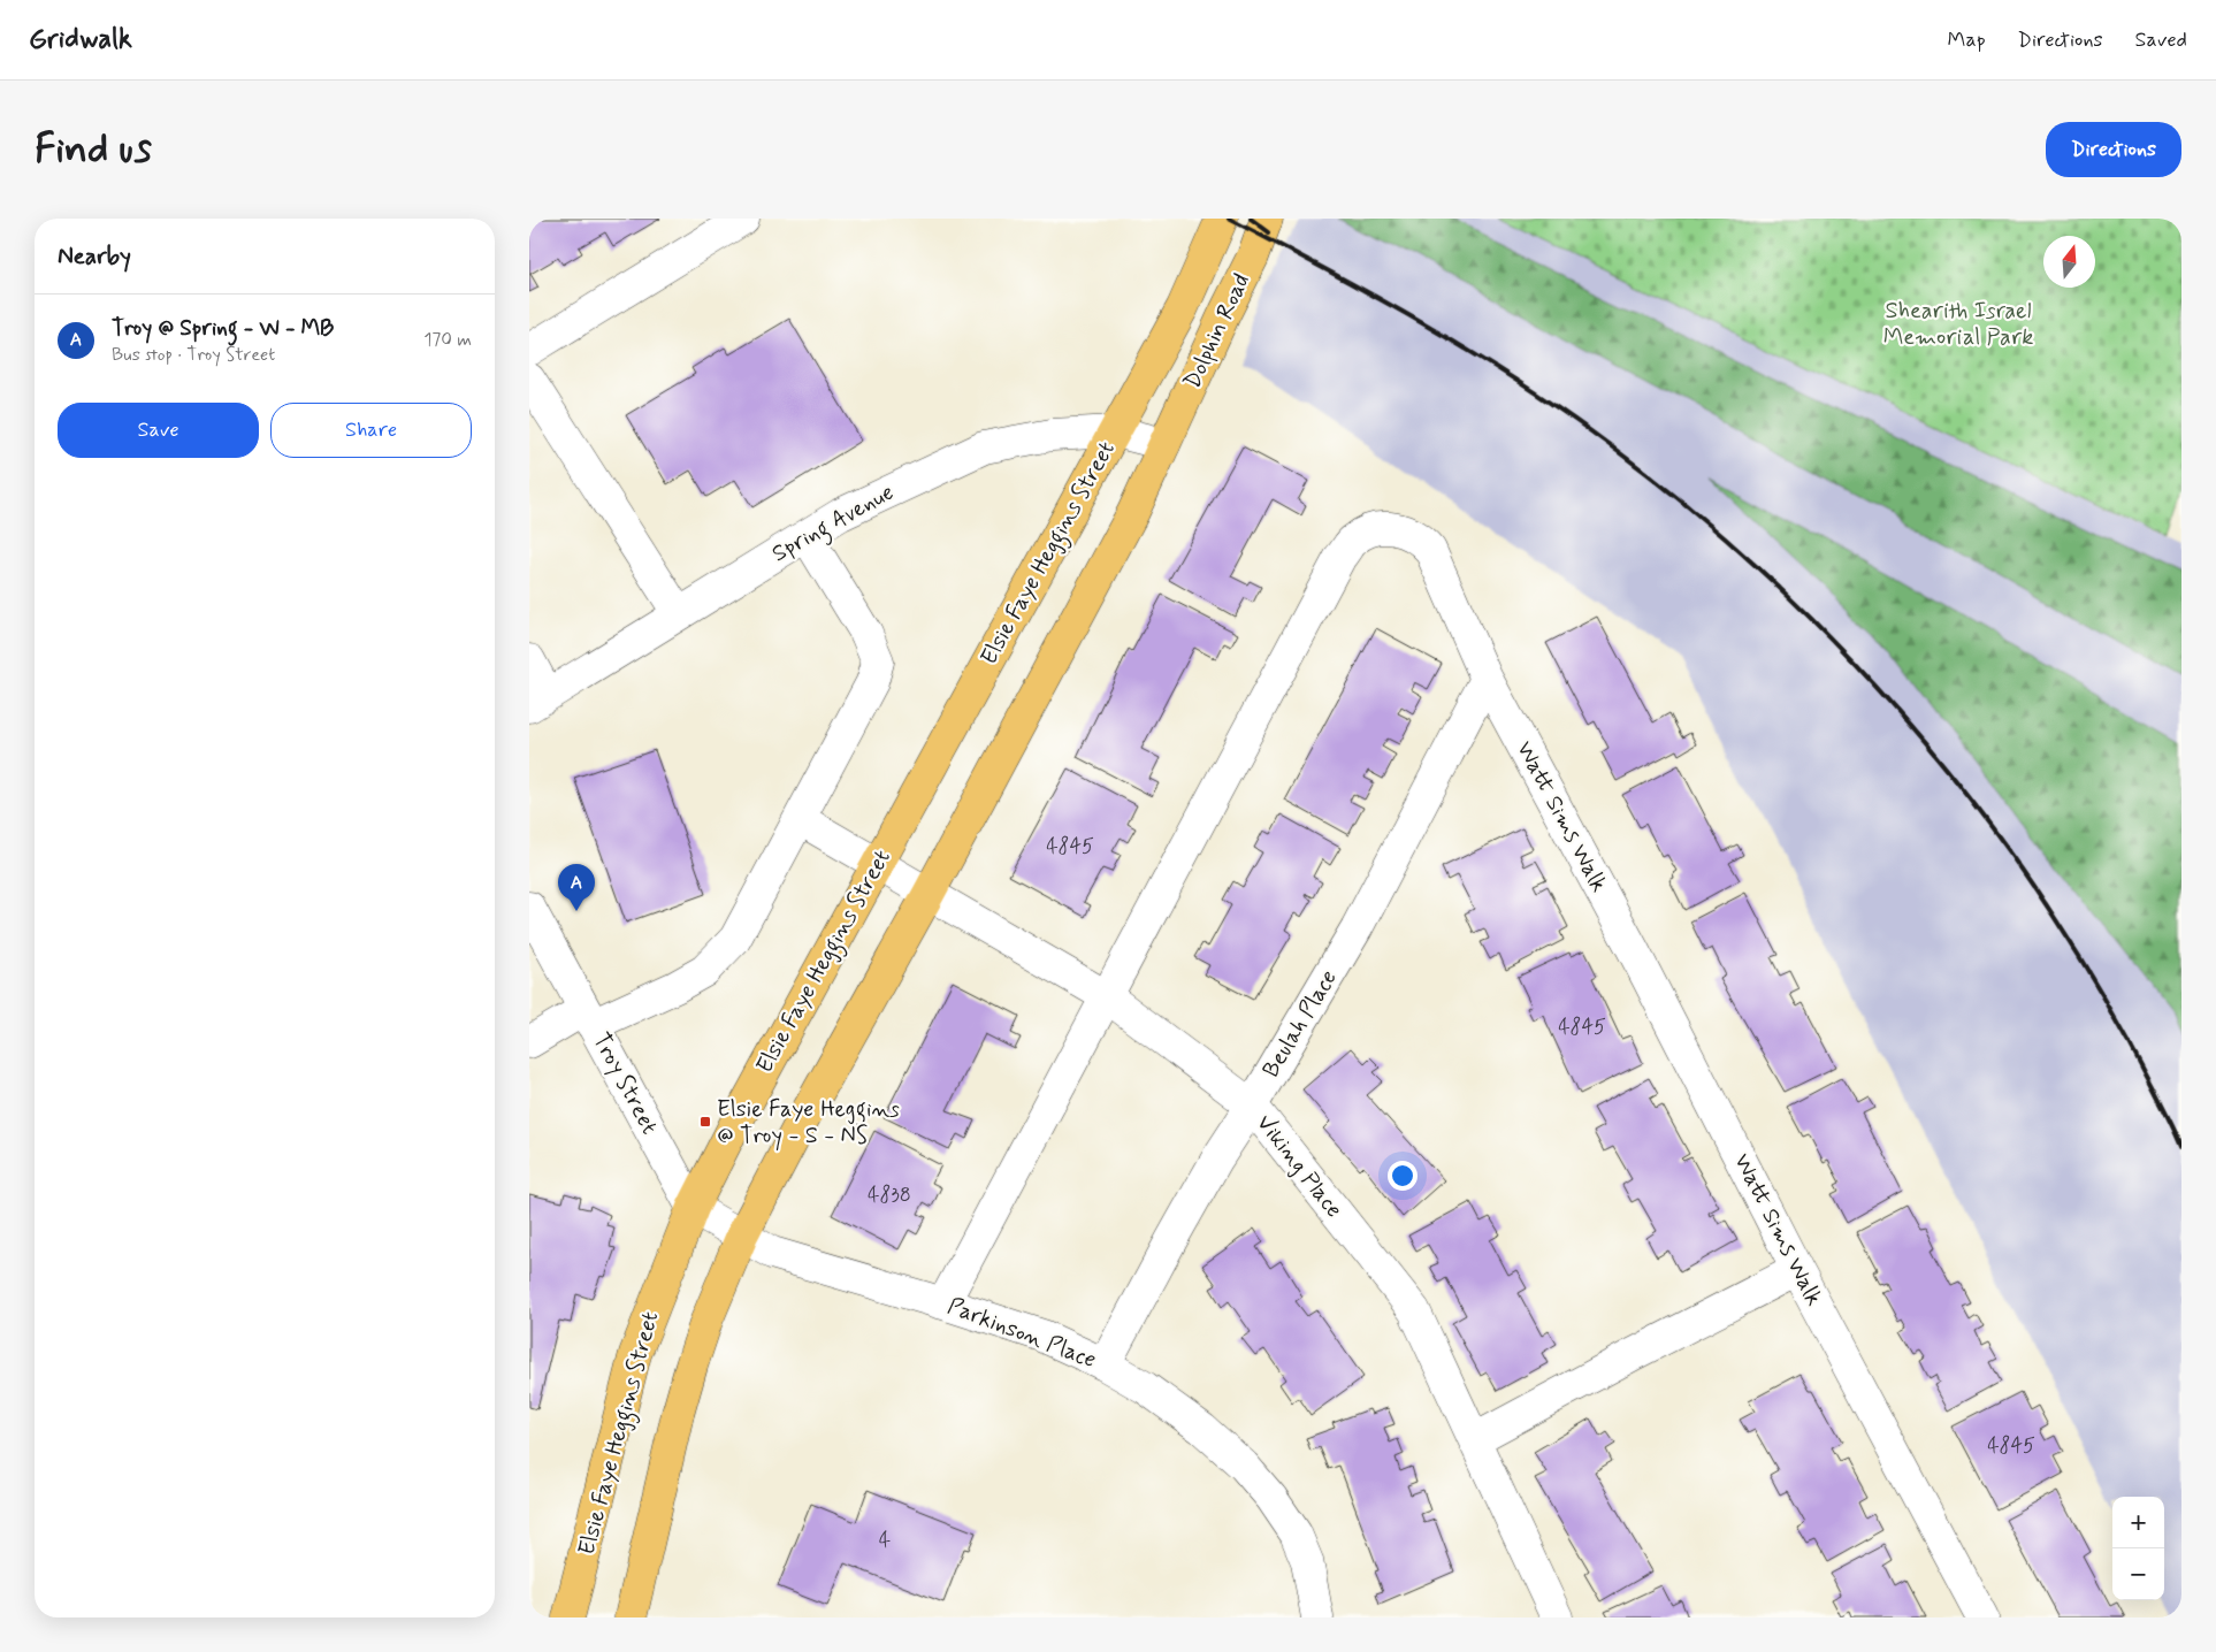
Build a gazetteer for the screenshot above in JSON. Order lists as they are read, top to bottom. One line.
{"streets":{"main road":["Dolphin Road","Elsie Faye Heggins Street"],"street":["Spring Avenue","Watt Sims Walk","Beulah Place","Troy Street","Viking Place","Parkinson Place"]},"crossings":[["Dolphin Road","Spring Avenue"],["Dolphin Road","Elsie Faye Heggins Street"],["Spring Avenue","Elsie Faye Heggins Street"],["Elsie Faye Heggins Street","Troy Street"],["Elsie Faye Heggins Street","Viking Place"],["Watt Sims Walk","Beulah Place"],["Watt Sims Walk","Viking Place"],["Watt Sims Walk","Parkinson Place"],["Beulah Place","Viking Place"],["Beulah Place","Parkinson Place"]],"parks":["Shearith Israel Memorial Park"],"places":{"transit":["Elsie Faye Heggins @ Troy - S - NS"]},"house_numbers":["4845","4845","4838","4845","4"],"north":"top","page":{"header":"Gridwalk","nav":["Map","Directions","Saved"],"buttons":["Directions",["Save","Share"]],"title":"Find us","heading":"Nearby","list":[{"mark":"A","name":"Troy @ Spring - W - MB","note":"Bus stop · Troy Street","value":"170 m"}],"pins":"A","map_buttons":["+","−"]}}
